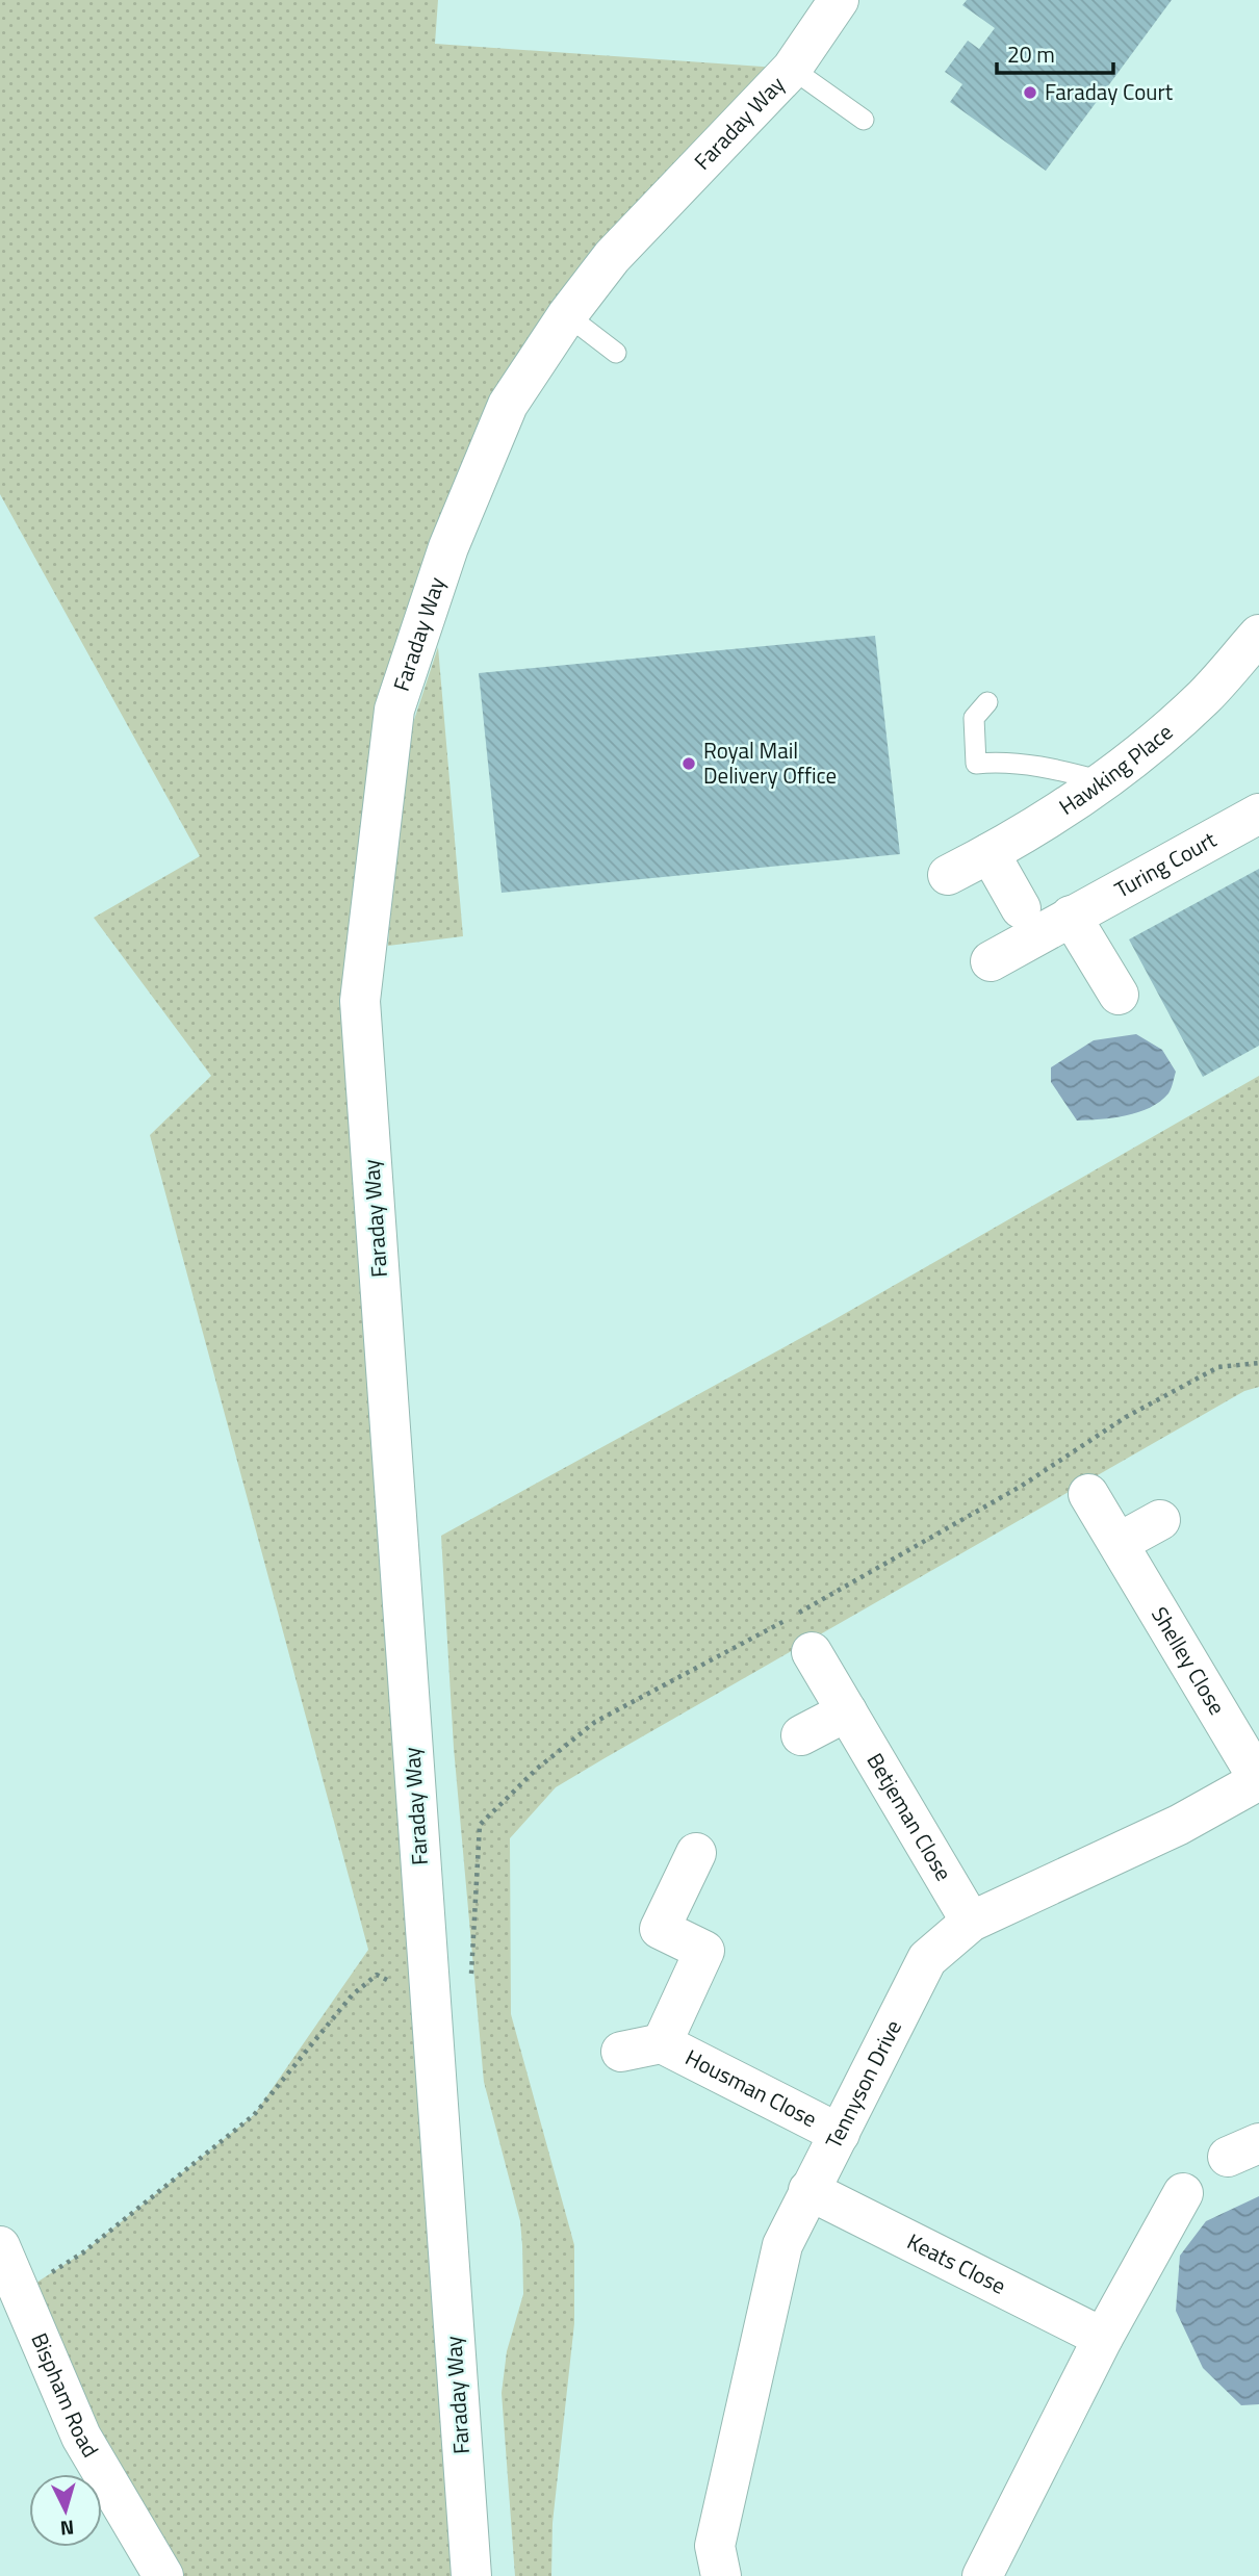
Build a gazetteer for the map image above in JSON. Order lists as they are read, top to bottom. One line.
{"streets":{"street":["Faraday Way","Hawking Place","Turing Court","Shelley Close","Betjeman Close","Tennyson Drive","Housman Close","Keats Close","Bispham Road"]},"crossings":[["Shelley Close","Tennyson Drive"],["Betjeman Close","Tennyson Drive"],["Tennyson Drive","Housman Close"],["Tennyson Drive","Keats Close"]],"places":["Faraday Court","Royal Mail Delivery Office"],"scale_bar":"20 m","north":"bottom"}
